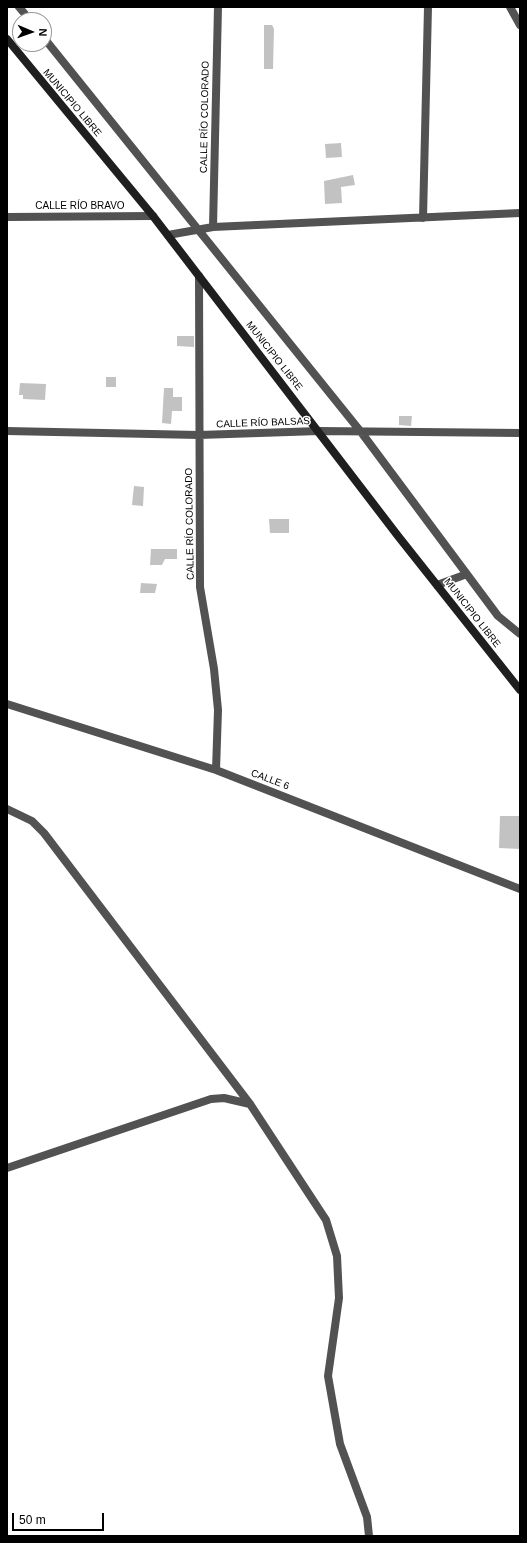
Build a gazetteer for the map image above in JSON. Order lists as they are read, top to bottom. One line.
{"streets":{"street":["MUNICIPIO LIBRE","CALLE RÍO COLORADO","CALLE RÍO BRAVO","CALLE RÍO BALSAS","CALLE 6"]},"crossings":[["MUNICIPIO LIBRE","CALLE RÍO COLORADO"],["MUNICIPIO LIBRE","CALLE RÍO BRAVO"],["MUNICIPIO LIBRE","CALLE RÍO BALSAS"],["CALLE RÍO COLORADO","CALLE RÍO BALSAS"],["CALLE RÍO COLORADO","CALLE 6"]],"scale_bar":"50 m","north":"right"}
